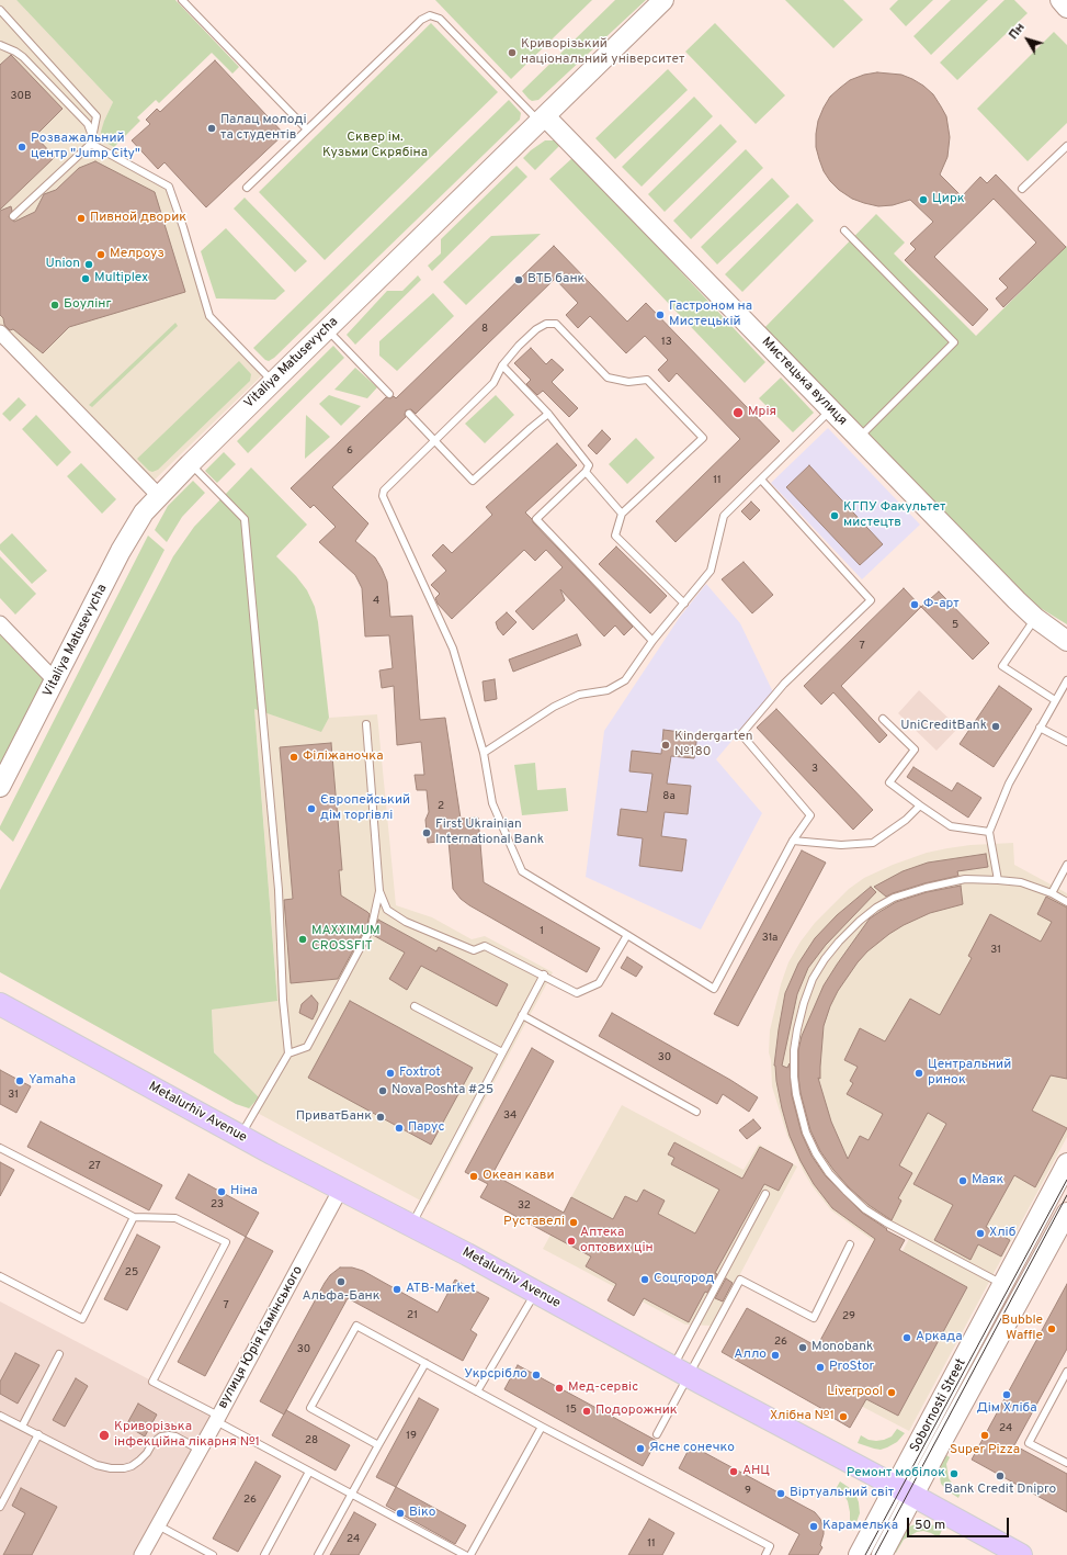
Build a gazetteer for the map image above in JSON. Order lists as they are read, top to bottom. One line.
{"streets":{"main road":["Metalurhiv Avenue"],"street":["Vitaliya Matusevycha","Мистецька вулиця","вулиця Юрія Камінського","Sobornosti Street"]},"crossings":[["Vitaliya Matusevycha","Мистецька вулиця"],["Metalurhiv Avenue","вулиця Юрія Камінського"],["Metalurhiv Avenue","Sobornosti Street"]],"parks":["Сквер ім. Кузьми Скрябіна"],"places":["Криворізький національний університет","Палац молоді та студентів","Розважальний центр \"Jump City\"","Цирк","Пивной дворик","Мелроуз","Union","Multiplex","ВТБ банк","Боулінг","Гастроном на Мистецькій","Мрія","КГПУ Факультет мистецтв","Ф-арт","UniCreditBank","Kindergarten №180","Філіжаночка","Європейський дім торгівлі","First Ukrainian International Bank","MAXXIMUM CROSSFIT","Foxtrot","Центральний ринок","Yamaha","Nova Poshta #25","ПриватБанк","Парус","Океан кави","Маяк","Ніна","Руставелі","Хліб","Аптека оптових цін","Соцгород","Альфа-Банк","ATB-Market","Bubble Waffle","Аркада","Monobank","Алло","ProStor","Укрсрібло","Мед-сервіс","Liverpool","Дім Хліба","Подорожник","Хлібна №1","Криворізька інфекційна лікарня №1","Super Pizza","Ясне сонечко","АНЦ","Ремонт мобілок","Bank Credit Dnipro","Віртуальний світ","Віко","Карамелька"],"house_numbers":["30В","8","13","6","11","4","5","7","3","8а","2","1","31а","31","30","31","34","27","23","32","25","7","21","29","26","30","15","24","19","28","9","26","24","11"],"scale_bar":"50 m","north":"top left"}
